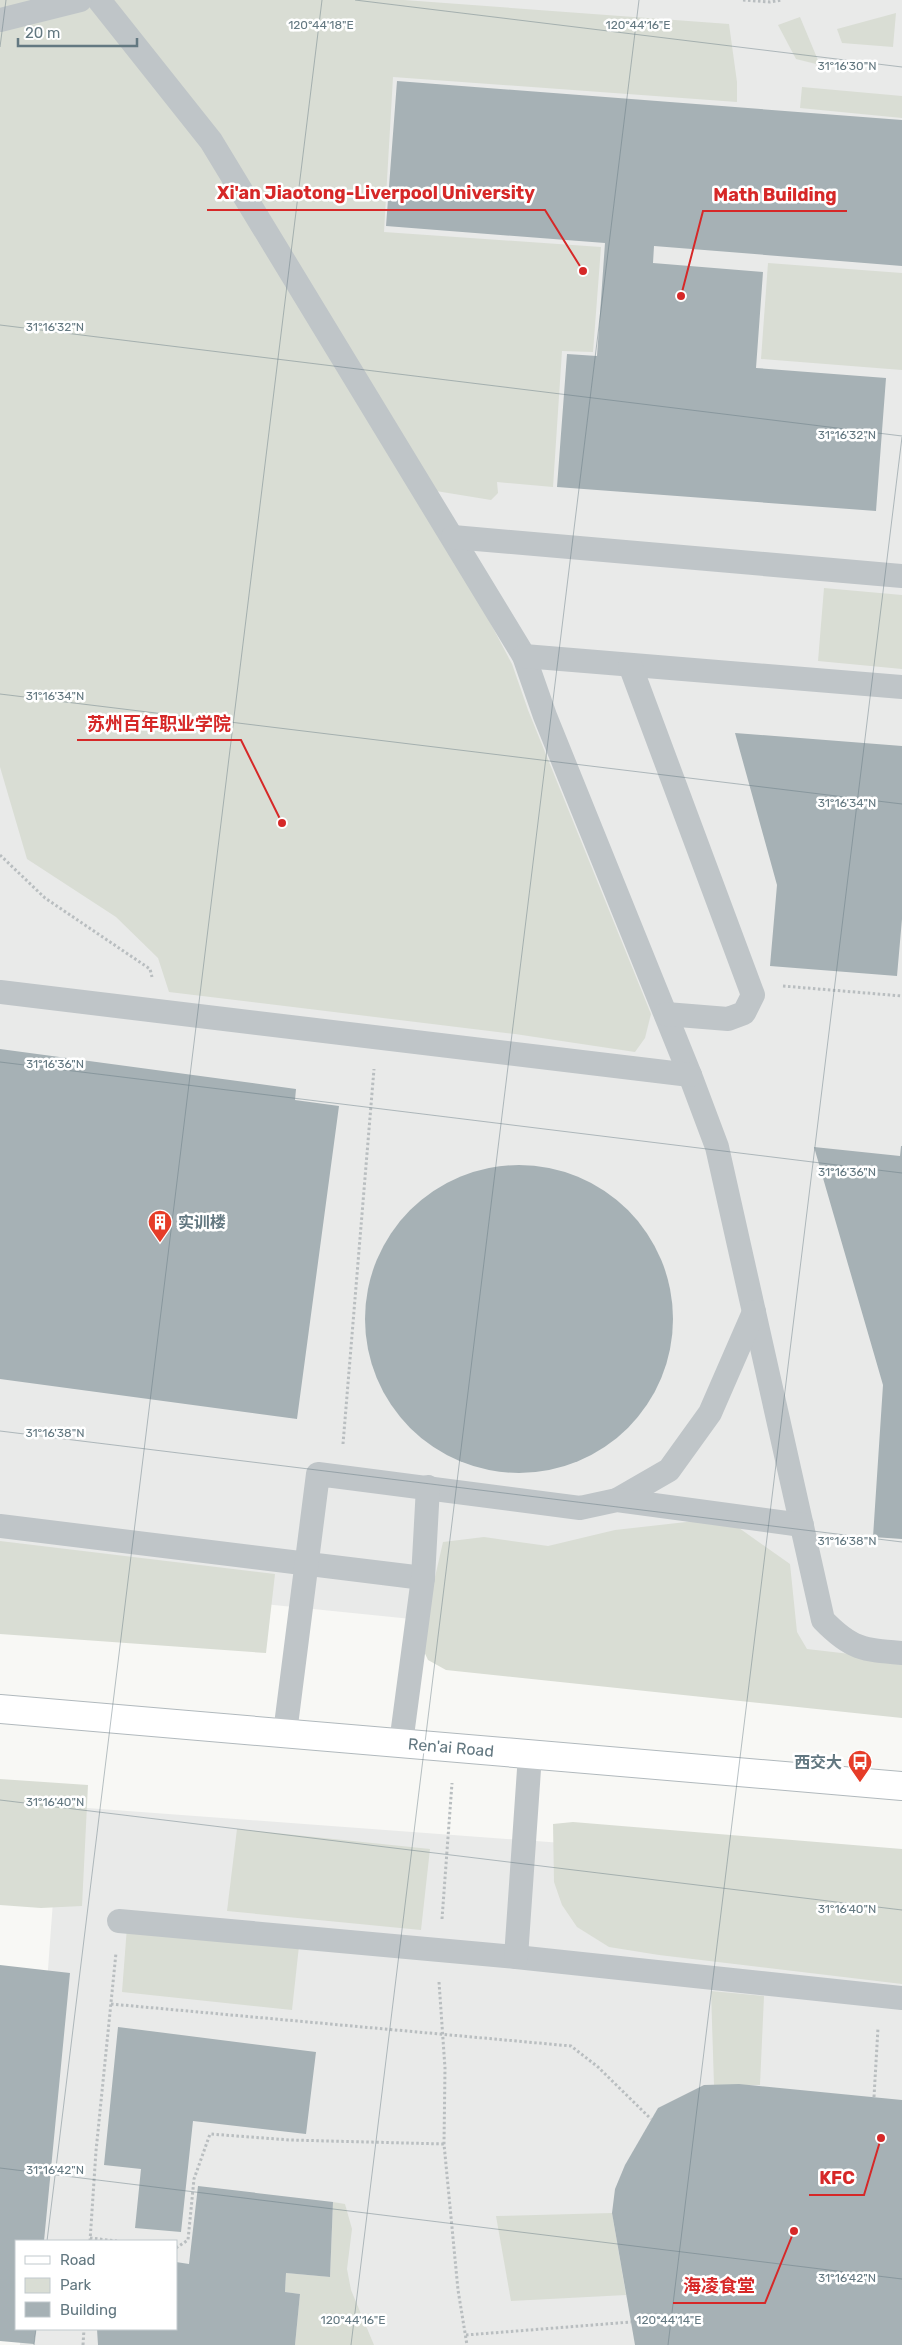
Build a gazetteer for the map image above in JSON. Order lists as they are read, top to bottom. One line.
{"streets":{"main road":["Ren'ai Road"]},"places":{"other":["Xi'an Jiaotong-Liverpool University","Math Building","苏州百年职业学院","KFC","海凌食堂"],"building":["实训楼"],"bus stop":["西交大"]},"legend":["Road","Park","Building"],"scale_bar":"20 m","coordinates":["120°44'18\"E","120°44'16\"E","31°16'30\"N","31°16'32\"N","31°16'34\"N","31°16'36\"N","31°16'38\"N","31°16'40\"N","31°16'42\"N","120°44'14\"E"]}
